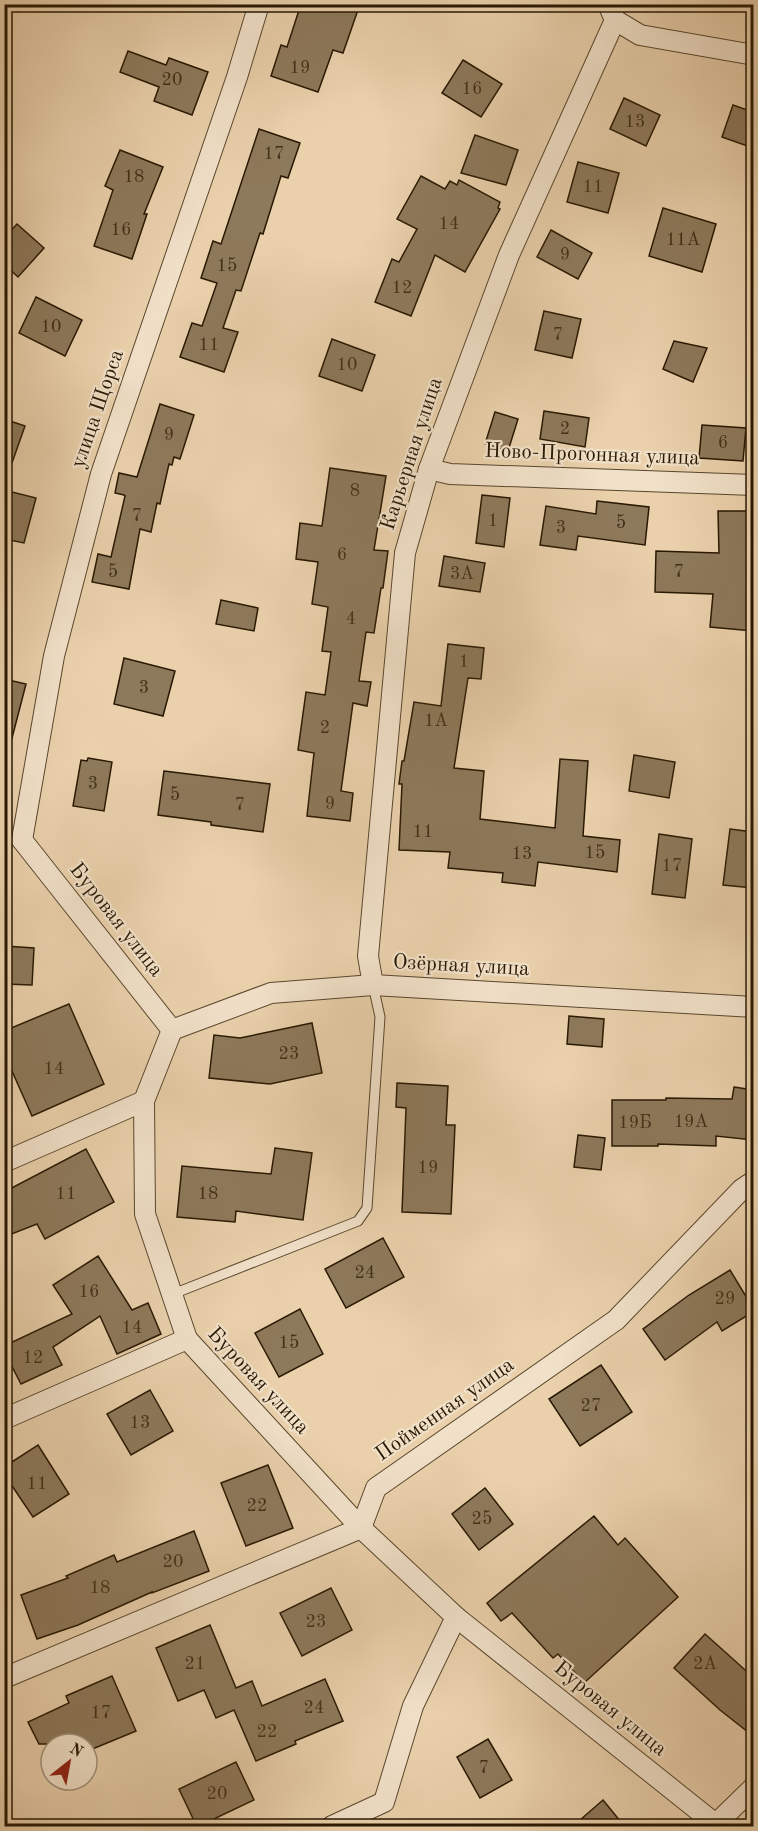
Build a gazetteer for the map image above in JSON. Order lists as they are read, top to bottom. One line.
{"streets":{"street":["улица Щорса","Карьерная улица","Ново-Прогонная улица","Буровая улица","Озёрная улица","Пойменная улица"]},"crossings":[["улица Щорса","Буровая улица"],["Карьерная улица","Ново-Прогонная улица"],["Карьерная улица","Озёрная улица"],["Буровая улица","Озёрная улица"],["Буровая улица","Пойменная улица"]],"house_numbers":["19","20","16","13","17","18","11","14","16","11А","9","15","12","10","7","11","10","2","9","6","8","7","1","5","3","6","5","7","3А","4","1","3","1А","2","3","5","9","7","11","15","13","17","23","14","19А","19Б","19","11","18","24","16","29","14","15","12","27","13","11","22","25","20","18","23","21","2А","24","17","22","7","20"],"north":"top right"}
